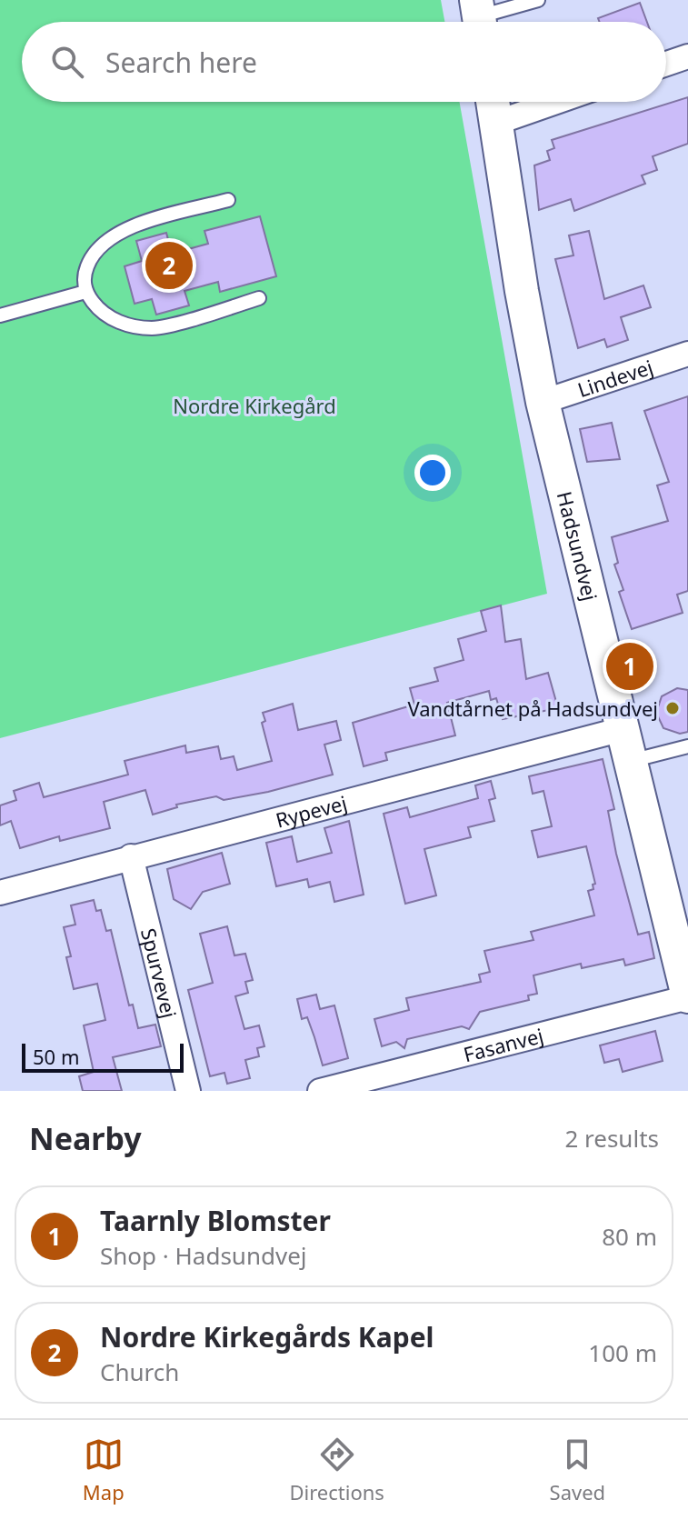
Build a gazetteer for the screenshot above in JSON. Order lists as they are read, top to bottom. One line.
{"streets":{"street":["Lindevej","Hadsundvej","Rypevej","Spurvevej","Fasanvej"]},"crossings":[["Lindevej","Hadsundvej"],["Hadsundvej","Rypevej"],["Hadsundvej","Fasanvej"],["Rypevej","Spurvevej"]],"parks":["Nordre Kirkegård"],"places":["Vandtårnet på Hadsundvej"],"scale_bar":"50 m","page":{"search":"Search here","pins":["2","1"],"scale":"50 m","heading":["Nearby","2 results"],"list":[{"mark":"1","name":"Taarnly Blomster","note":"Shop · Hadsundvej","value":"80 m"},{"mark":"2","name":"Nordre Kirkegårds Kapel","note":"Church","value":"100 m"}],"nav":["Map","Directions","Saved"]}}
